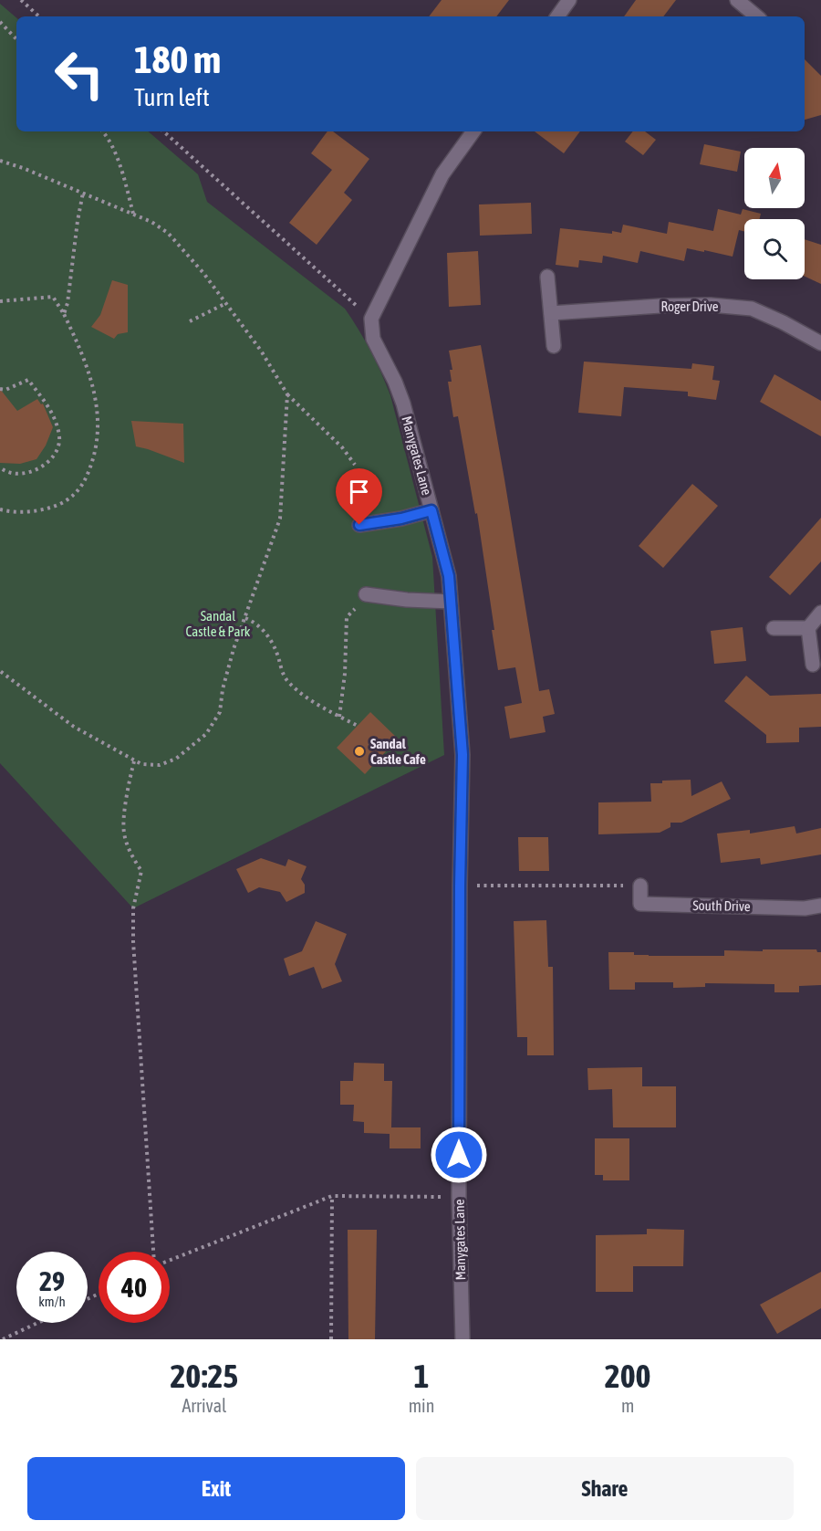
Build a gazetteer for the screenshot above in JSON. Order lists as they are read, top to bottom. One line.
{"streets":{"street":["Roger Drive","Manygates Lane","South Drive"]},"parks":["Sandal Castle & Park"],"places":["Sandal Castle Cafe"],"north":"top","page":{"turn":["180 m","Turn left"],"speed":"29 km/h","limit":"40","eta":["20:25","Arrival","1","min","200","m"],"buttons":["Exit","Share"]}}
